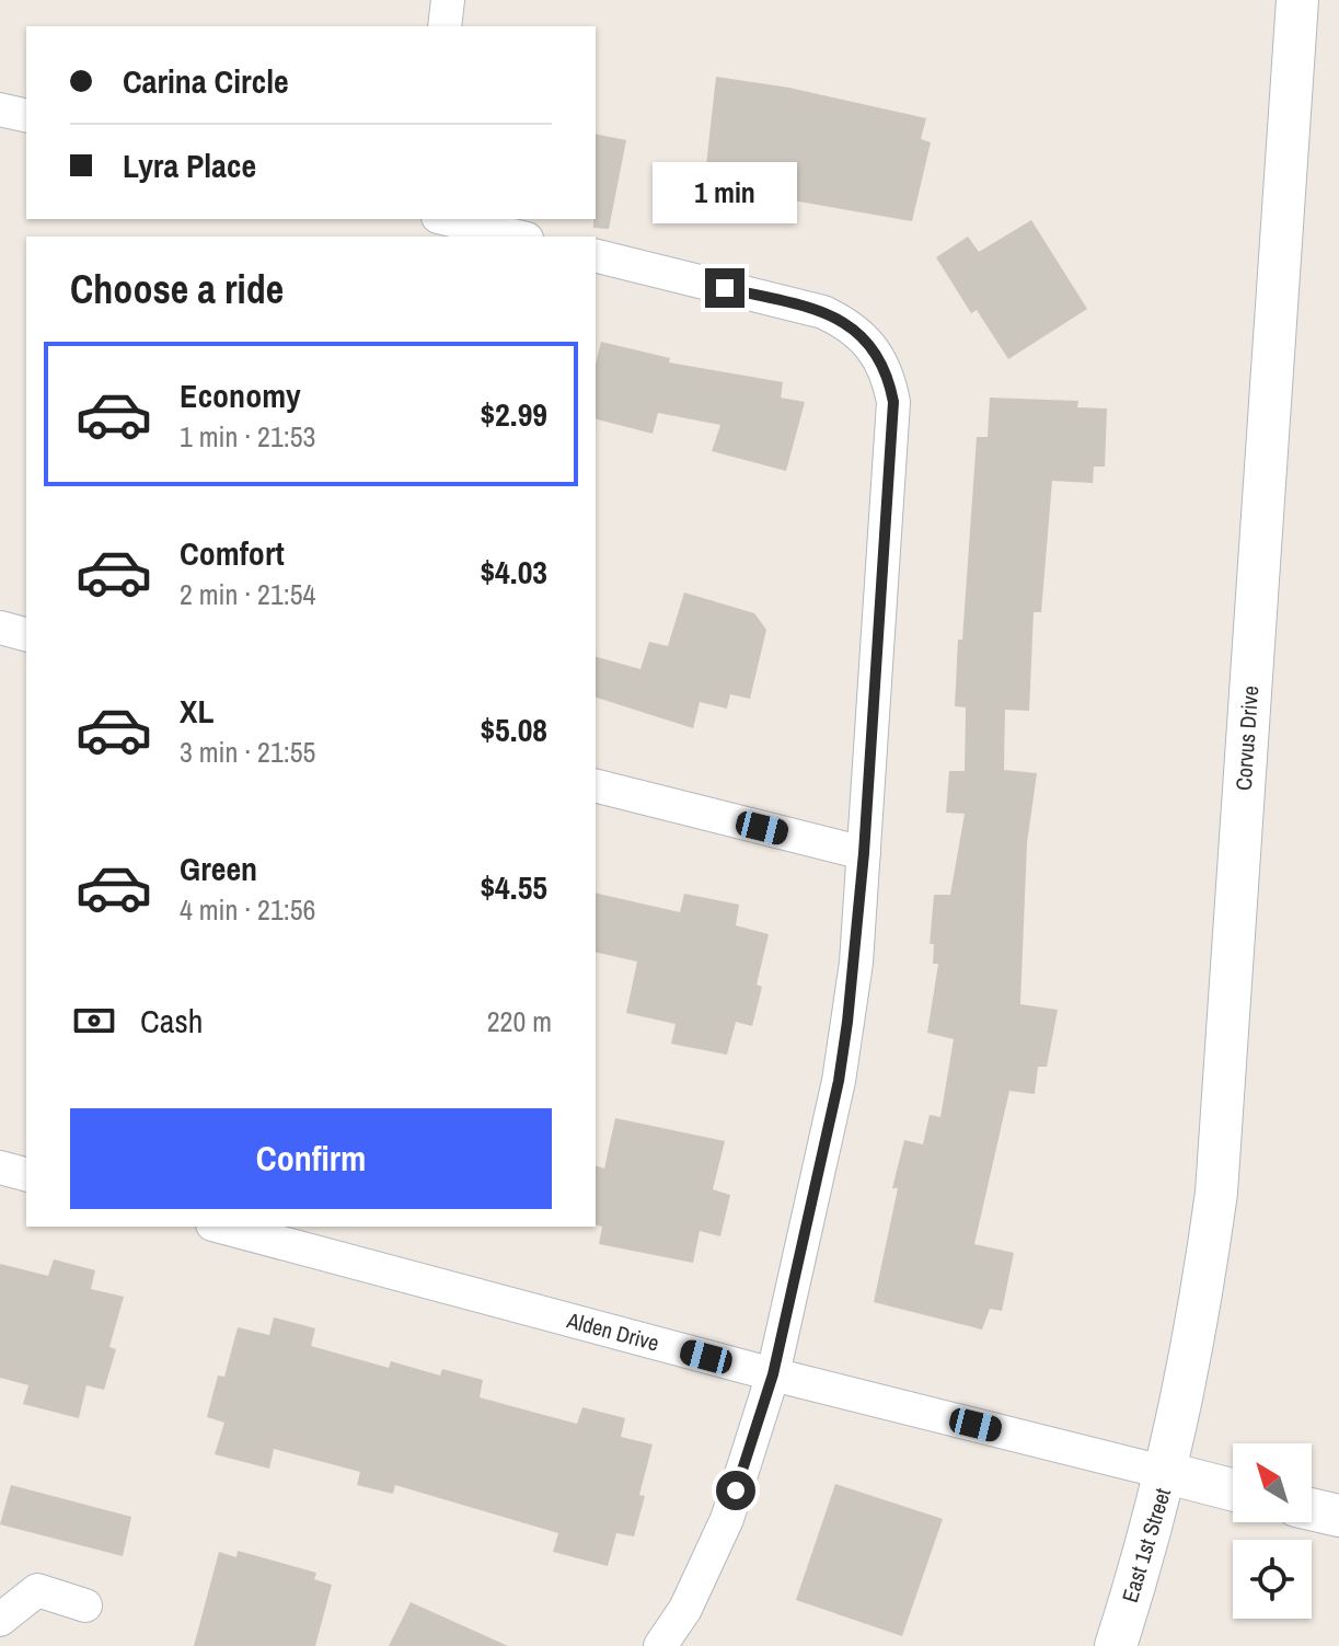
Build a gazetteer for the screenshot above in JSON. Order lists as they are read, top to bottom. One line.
{"streets":{"street":["Corvus Drive","Alden Drive","East 1st Street"]},"crossings":[["Corvus Drive","Alden Drive"],["Corvus Drive","East 1st Street"],["Alden Drive","East 1st Street"]],"north":"top left","page":{"banner":["Carina Circle","Lyra Place"],"bubble":"1 min","heading":"Choose a ride","list":[{"name":"Economy","note":"1 min · 21:53","value":"$2.99"},{"name":"Comfort","note":"2 min · 21:54","value":"$4.03"},{"name":"XL","note":"3 min · 21:55","value":"$5.08"},{"name":"Green","note":"4 min · 21:56","value":"$4.55"}],"pay":["Cash","220 m"],"buttons":"Confirm"}}
